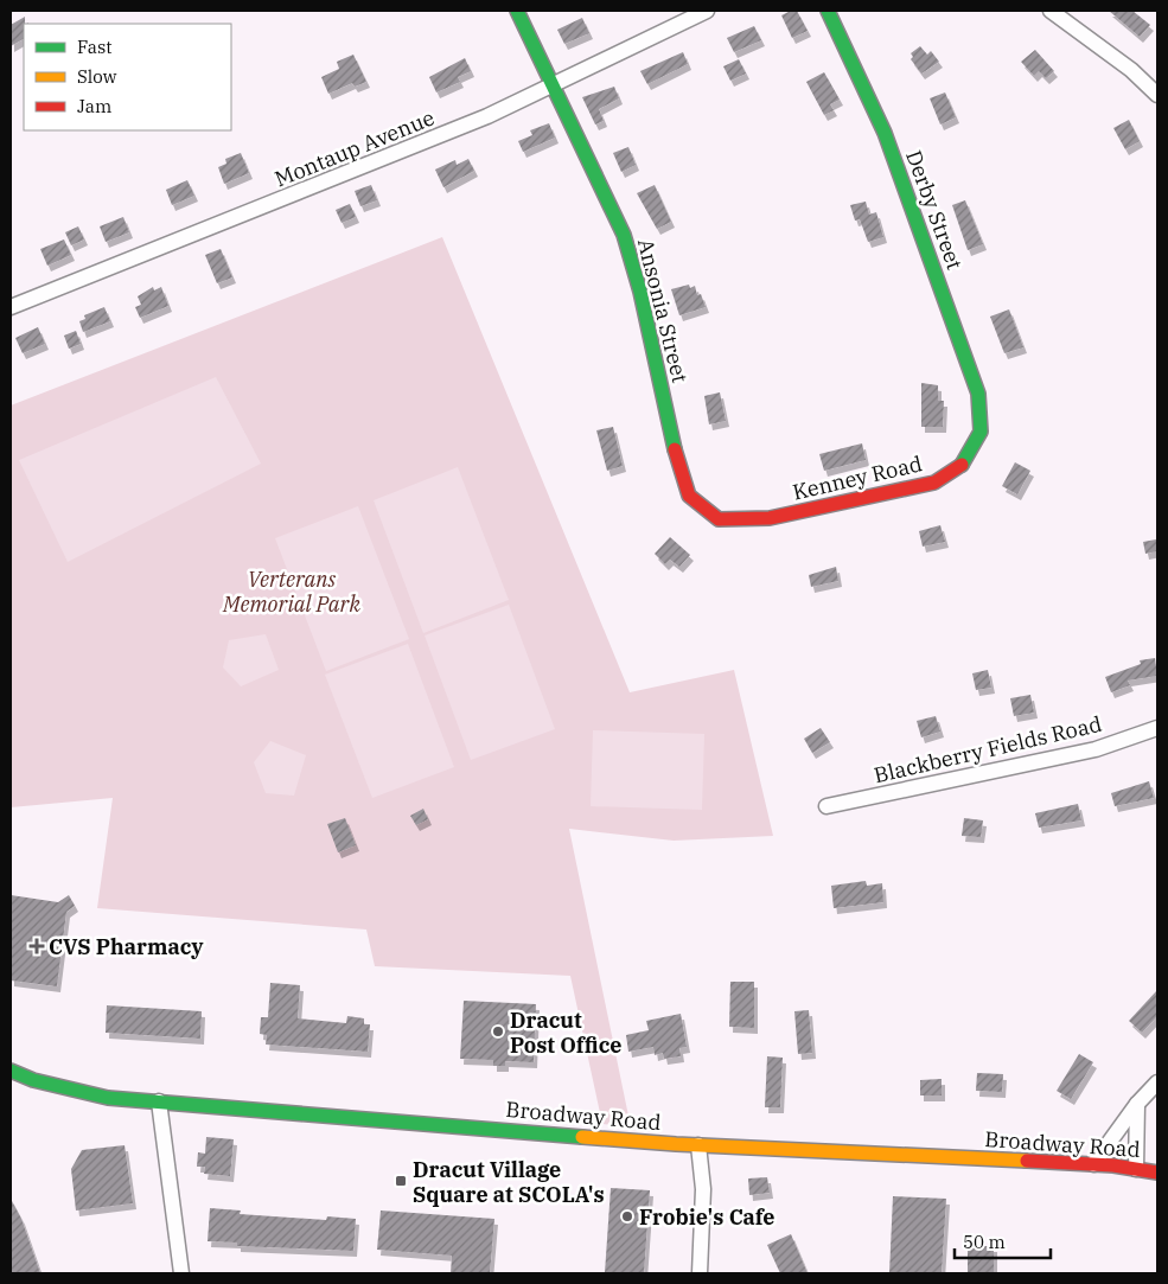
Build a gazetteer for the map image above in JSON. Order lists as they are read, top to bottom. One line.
{"streets":{"street":["Montaup Avenue","Derby Street","Ansonia Street","Kenney Road","Blackberry Fields Road","Broadway Road"]},"crossings":[["Montaup Avenue","Ansonia Street"],["Derby Street","Kenney Road"],["Ansonia Street","Kenney Road"]],"parks":["Verterans Memorial Park"],"places":{"health":["CVS Pharmacy"],"other":["Dracut Post Office","Frobie's Cafe"],"transit":["Dracut Village Square at SCOLA's"]},"legend":["Fast","Slow","Jam"],"scale_bar":"50 m"}
